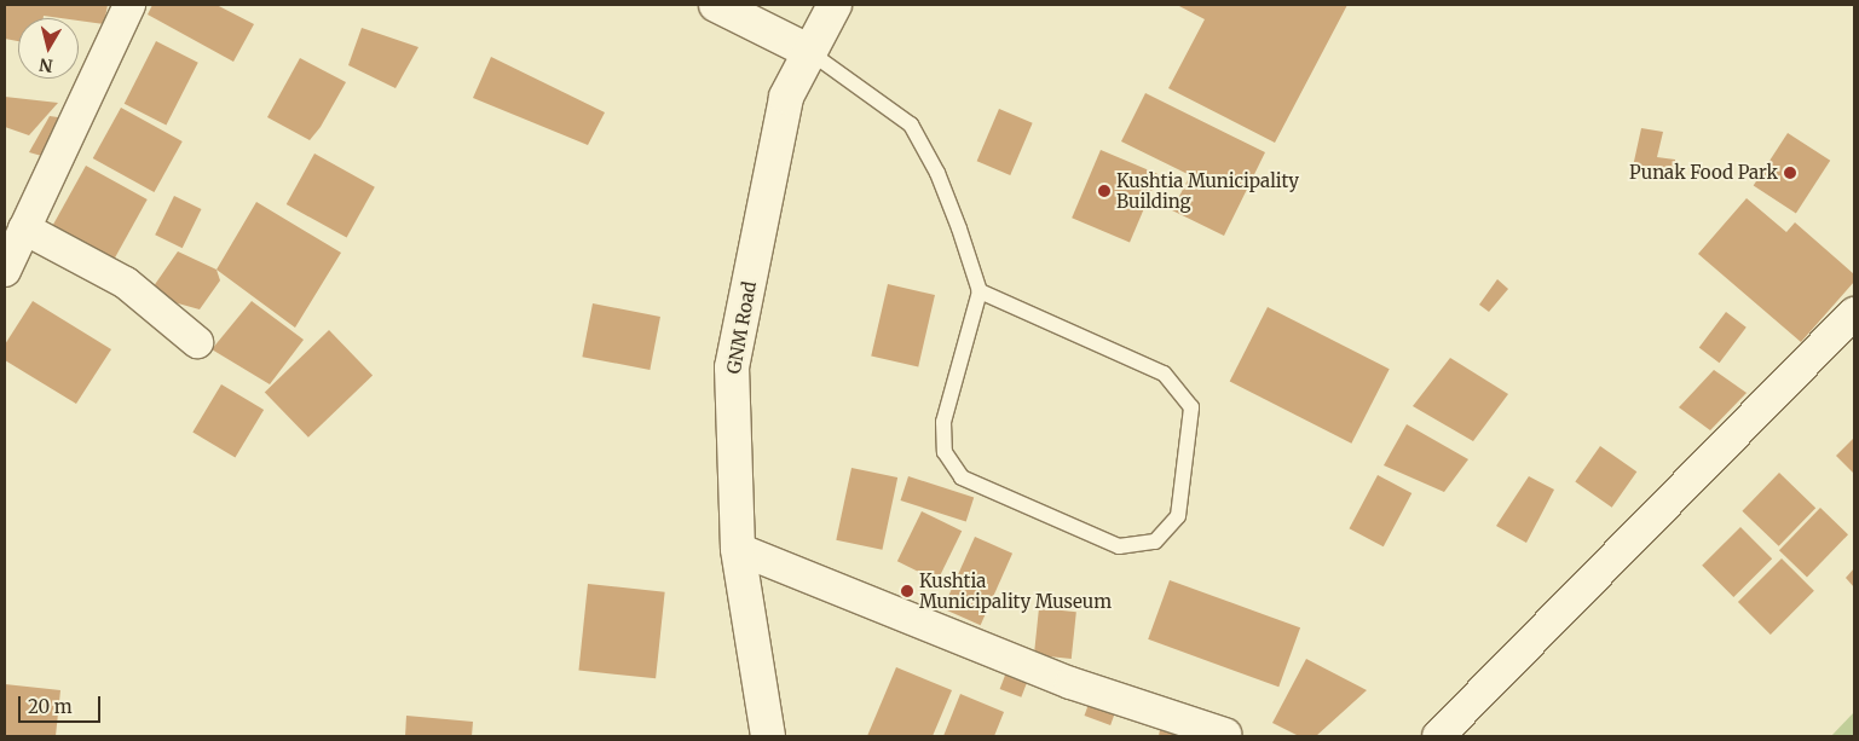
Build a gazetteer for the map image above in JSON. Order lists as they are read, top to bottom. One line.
{"streets":{"street":["GNM Road"]},"places":["Punak Food Park","Kushtia Municipality Building","Kushtia Municipality Museum"],"scale_bar":"20 m","north":"bottom"}
